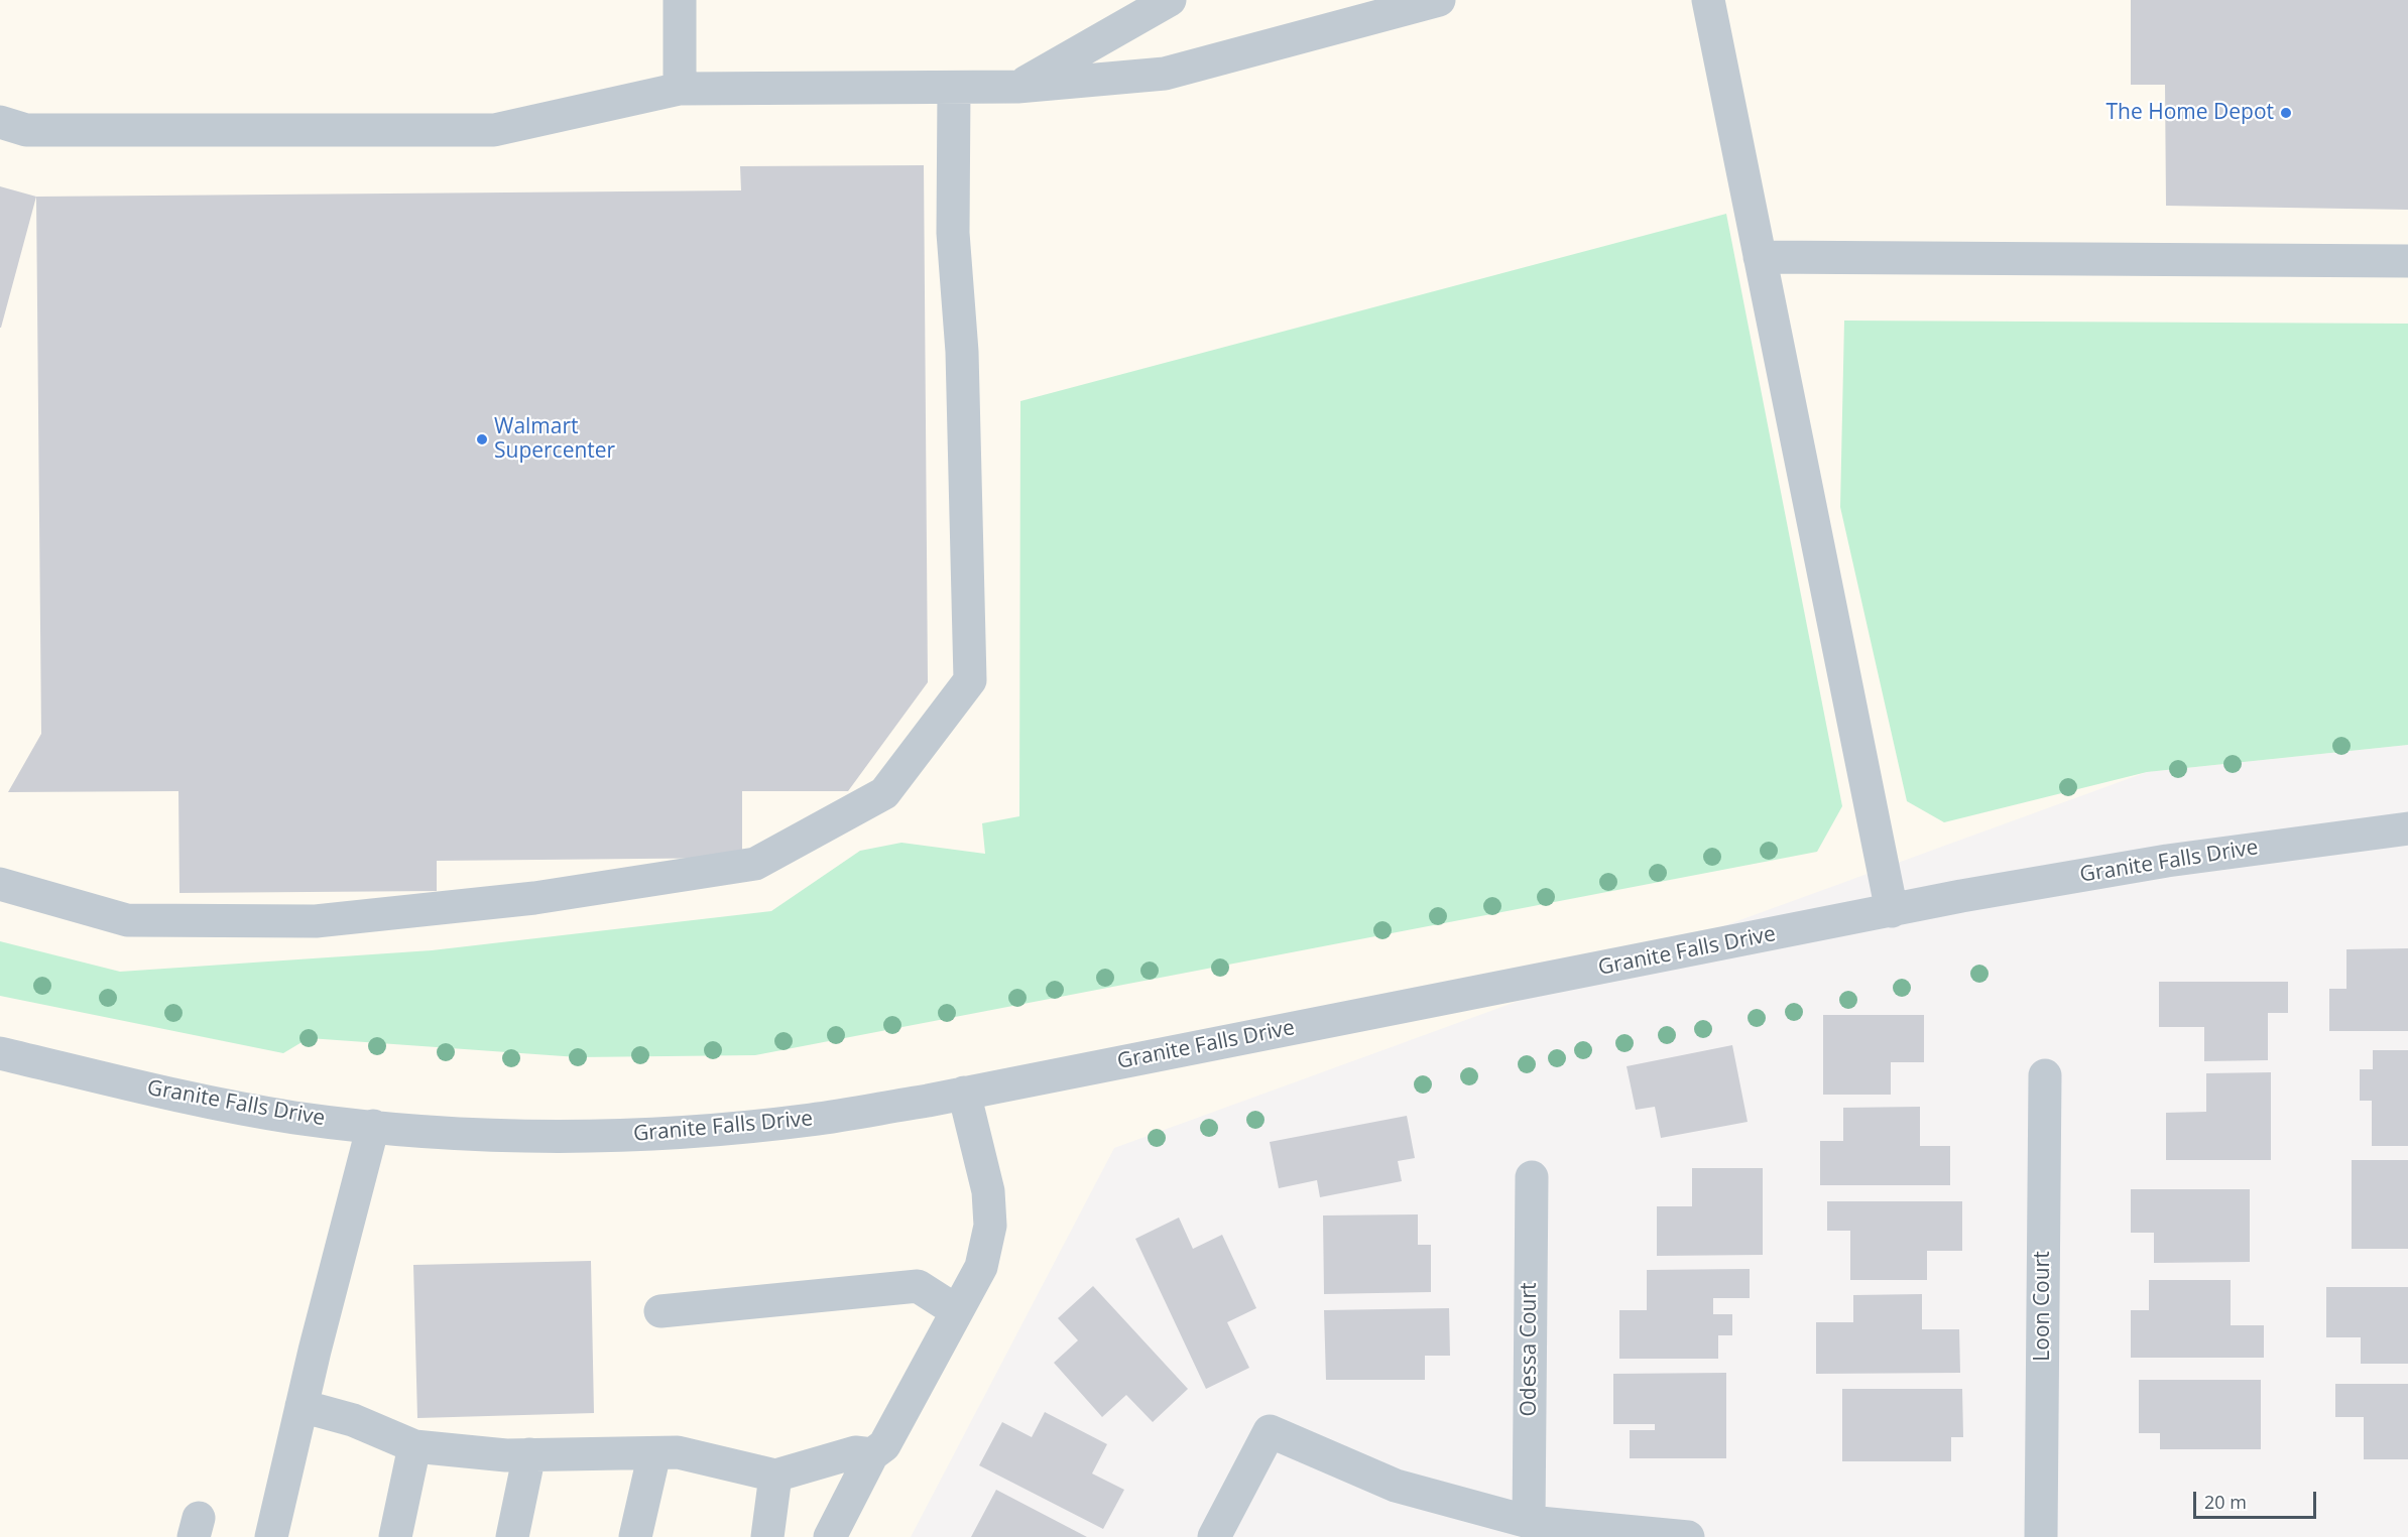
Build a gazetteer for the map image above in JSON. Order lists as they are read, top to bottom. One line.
{"streets":{"street":["Granite Falls Drive","Loon Court","Odessa Court"]},"places":["The Home Depot","Walmart Supercenter"],"scale_bar":"20 m"}
